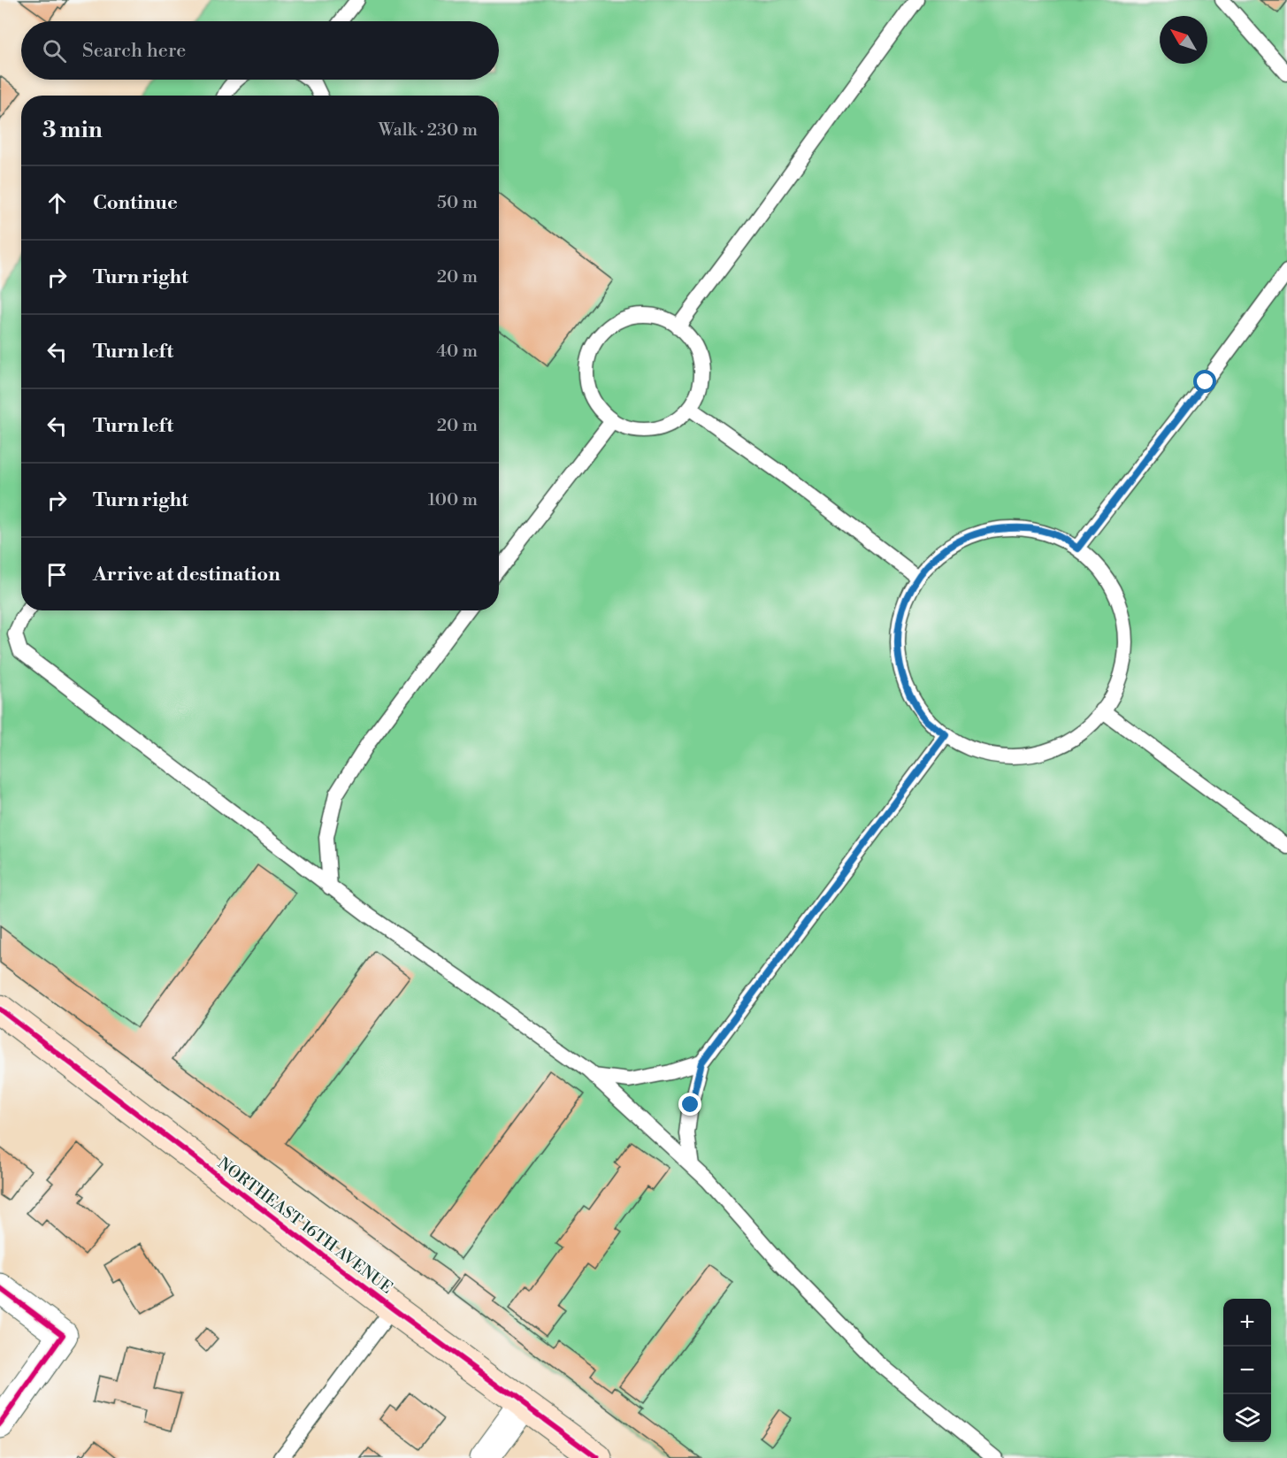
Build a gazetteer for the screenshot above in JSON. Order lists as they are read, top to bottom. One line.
{"streets":{"street":["NORTHEAST 16TH AVENUE"]},"north":"top left","page":{"search":"Search here","heading":["3 min","Walk · 230 m"],"list":[["Continue","50 m"],["Turn right","20 m"],["Turn left","40 m"],["Turn left","20 m"],["Turn right","100 m"],"Arrive at destination"],"map_buttons":["+","−"]}}
